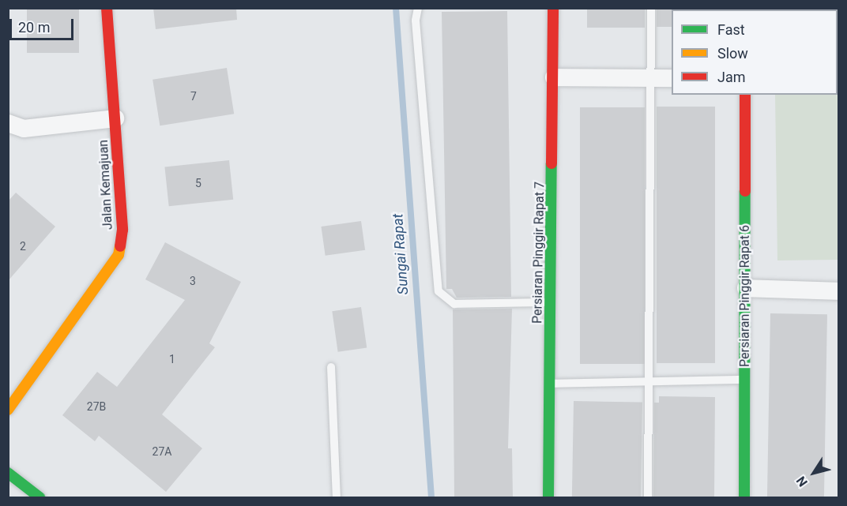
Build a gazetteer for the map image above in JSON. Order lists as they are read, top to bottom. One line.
{"streets":{"street":["Jalan Kemajuan","Persiaran Pinggir Rapat 7","Persiaran Pinggir Rapat 6"]},"water":["Sungai Rapat"],"house_numbers":["7","5","2","3","1","27B","27A"],"legend":["Fast","Slow","Jam"],"scale_bar":"20 m","north":"bottom left"}
